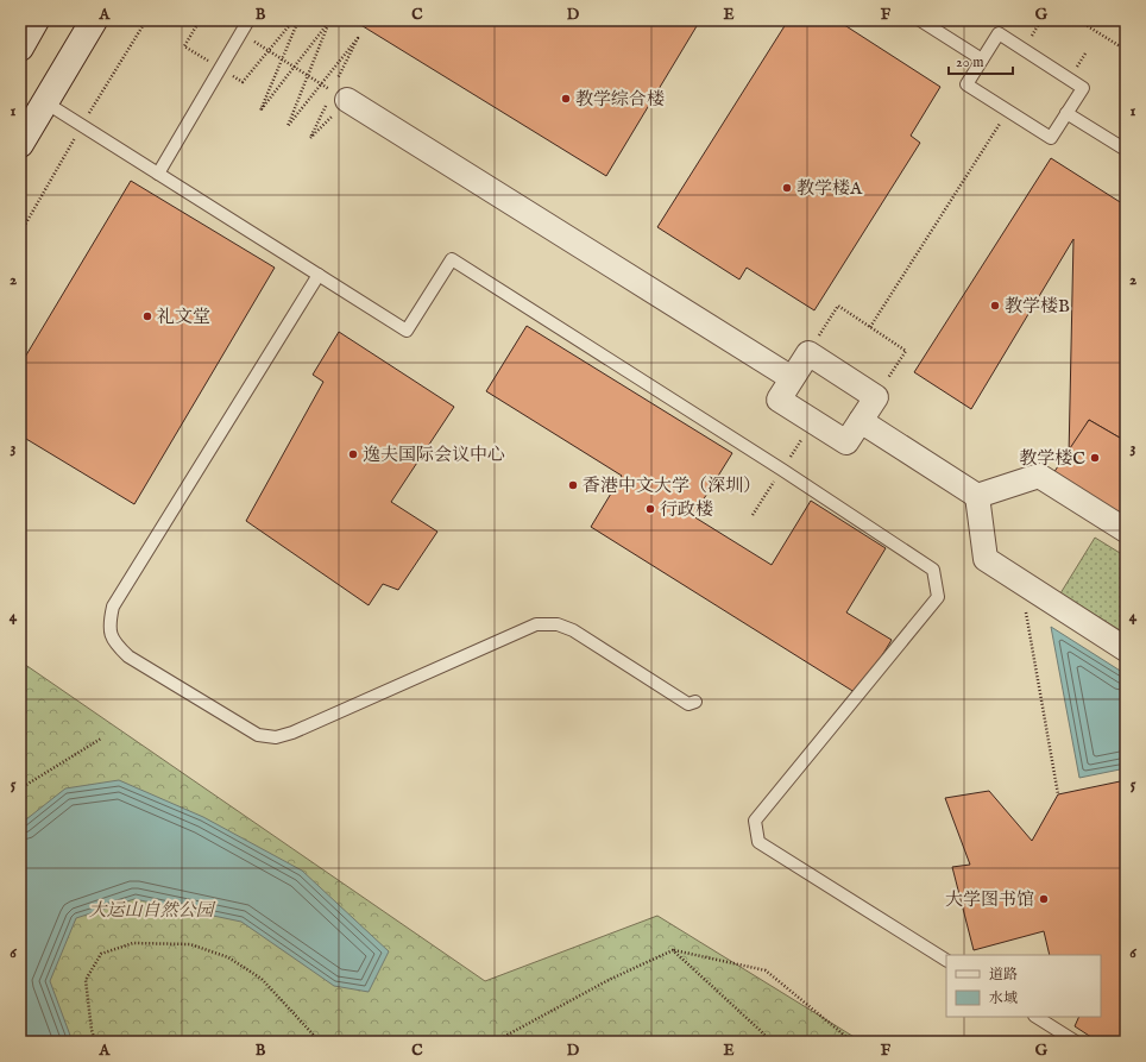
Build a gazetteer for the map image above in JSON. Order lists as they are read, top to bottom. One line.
{"parks":["大运山自然公园"],"places":["教学综合楼","教学楼A","教学楼B","礼文堂","逸夫国际会议中心","教学楼C","香港中文大学（深圳）","行政楼","大学图书馆"],"legend":["道路","水域"],"scale_bar":"20 m","grid":{"columns":["A","B","C","D","E","F","G"],"rows":["1","2","3","4","5","6"]}}
